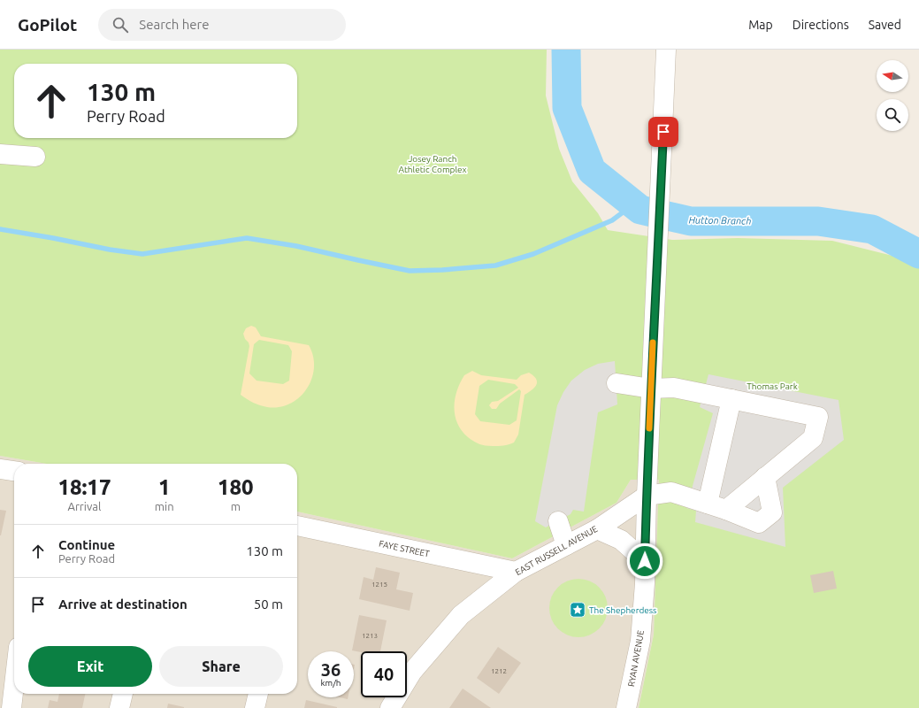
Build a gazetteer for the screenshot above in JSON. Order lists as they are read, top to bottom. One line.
{"streets":{"street":["FAYE STREET","EAST RUSSELL AVENUE","RYAN AVENUE"]},"crossings":[["FAYE STREET","EAST RUSSELL AVENUE"],["EAST RUSSELL AVENUE","RYAN AVENUE"]],"water":["Hutton Branch"],"parks":["Josey Ranch Athletic Complex","Thomas Park"],"places":{"place":["The Shepherdess"]},"house_numbers":["1215","1213","1212"],"north":"left","page":{"header":"GoPilot","search":"Search here","nav":["Map","Directions","Saved"],"turn":["130 m","Perry Road"],"eta":["18:17","Arrival","1","min","180","m"],"list":[{"name":"Continue","note":"Perry Road","value":"130 m"},{"name":"Arrive at destination","value":"50 m"}],"buttons":["Exit","Share"],"speed":"36 km/h","limit":"40"}}
